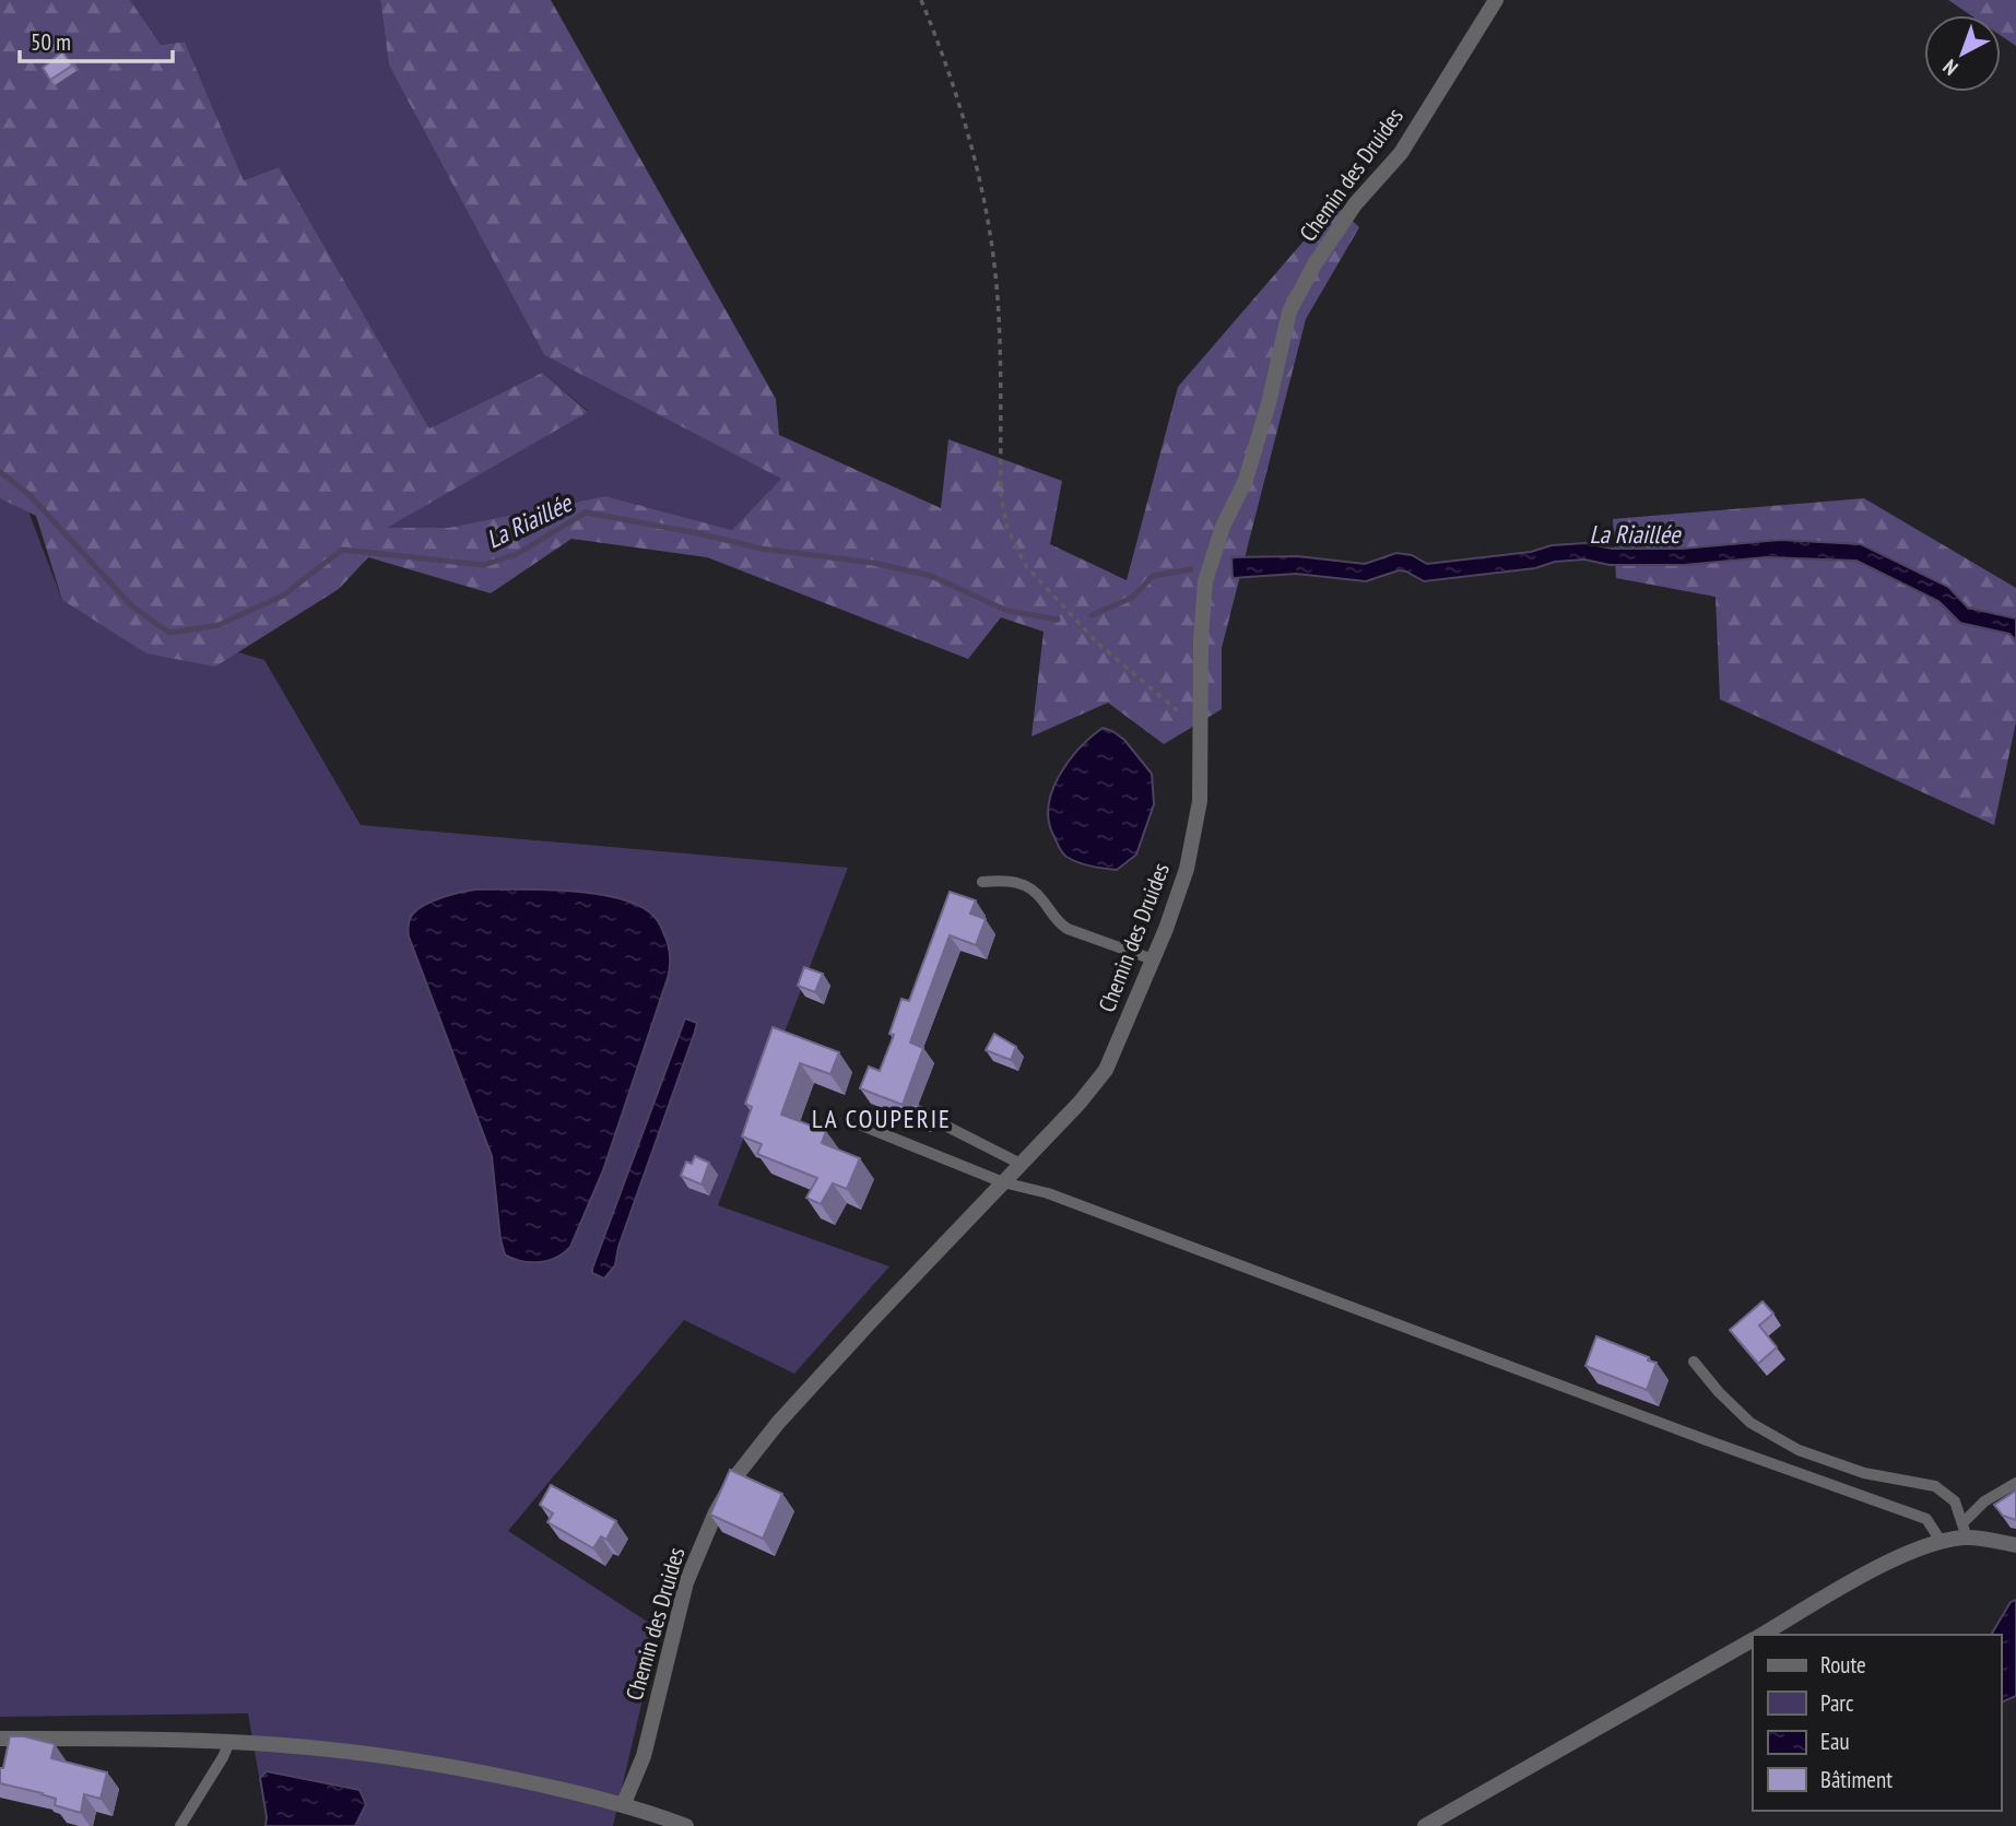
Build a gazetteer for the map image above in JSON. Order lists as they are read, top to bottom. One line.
{"streets":{"street":["Chemin des Druides"]},"districts":["LA COUPERIE"],"water":["La Riaillée"],"legend":["Route","Parc","Eau","Bâtiment"],"scale_bar":"50 m","north":"bottom left"}
